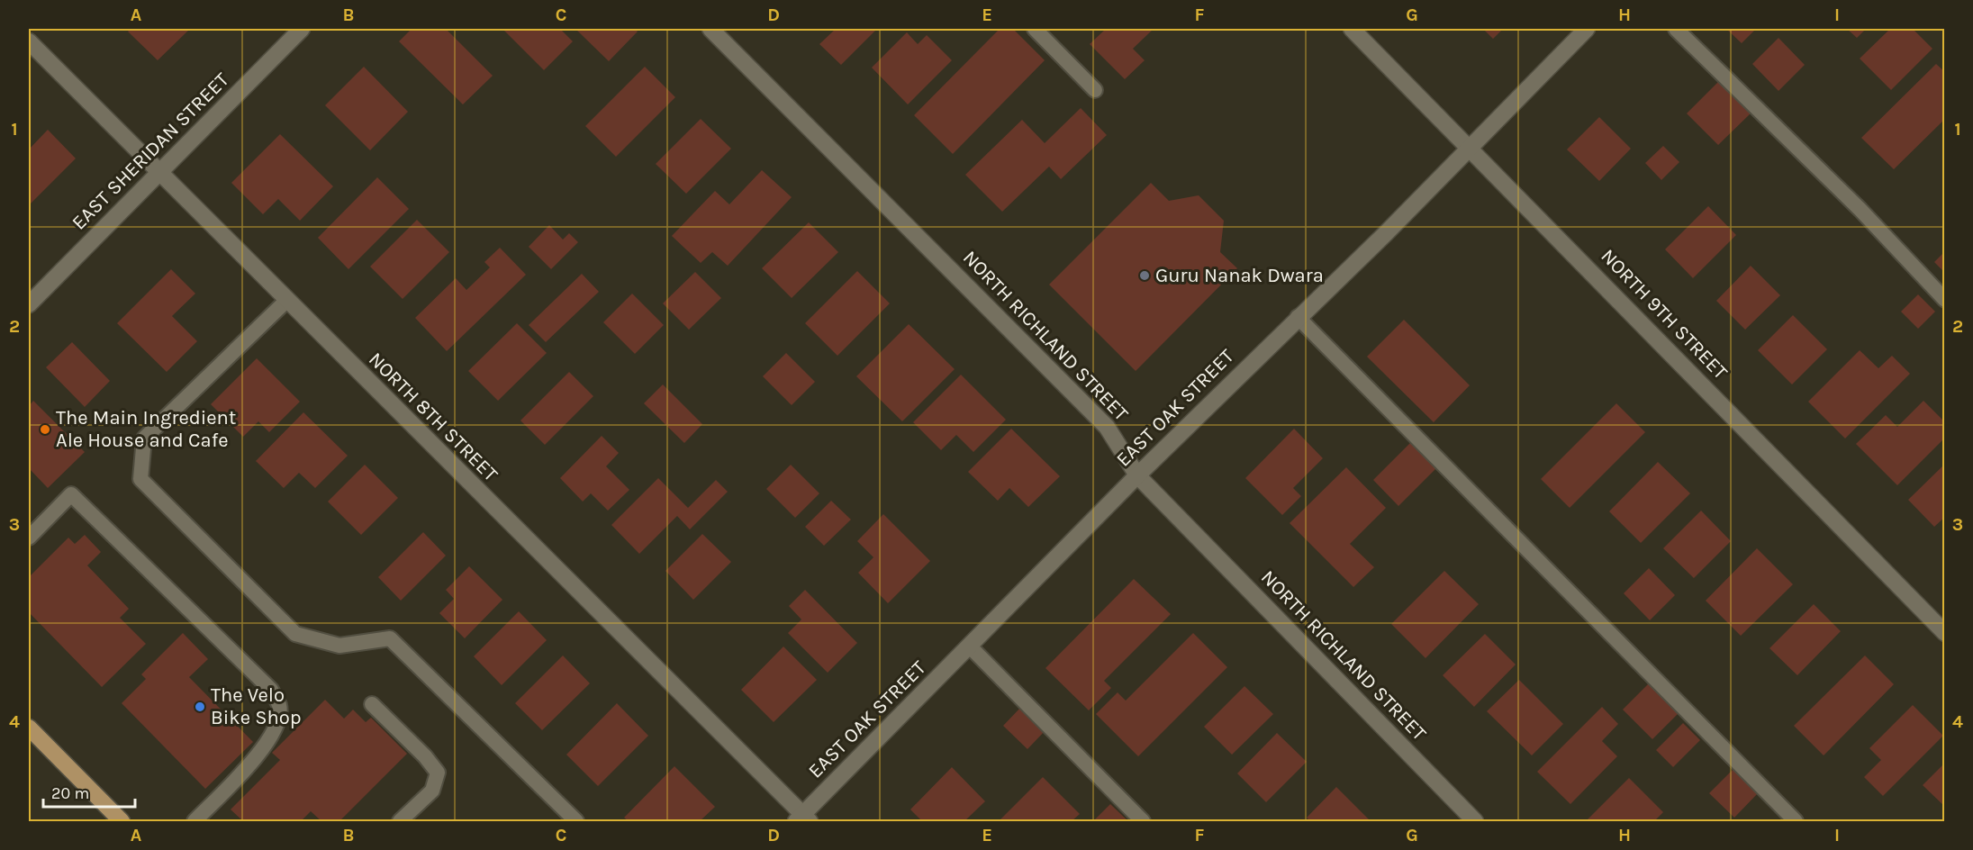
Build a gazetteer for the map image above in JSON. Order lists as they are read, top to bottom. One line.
{"streets":{"street":["EAST SHERIDAN STREET","NORTH 9TH STREET","NORTH RICHLAND STREET","EAST OAK STREET","NORTH 8TH STREET"]},"crossings":[["EAST SHERIDAN STREET","NORTH 8TH STREET"],["NORTH 9TH STREET","EAST OAK STREET"],["NORTH RICHLAND STREET","EAST OAK STREET"],["EAST OAK STREET","NORTH 8TH STREET"]],"places":["Guru Nanak Dwara","The Main Ingredient Ale House and Cafe","The Velo Bike Shop"],"scale_bar":"20 m","grid":{"columns":["A","B","C","D","E","F","G","H","I"],"rows":["1","2","3","4"]}}
